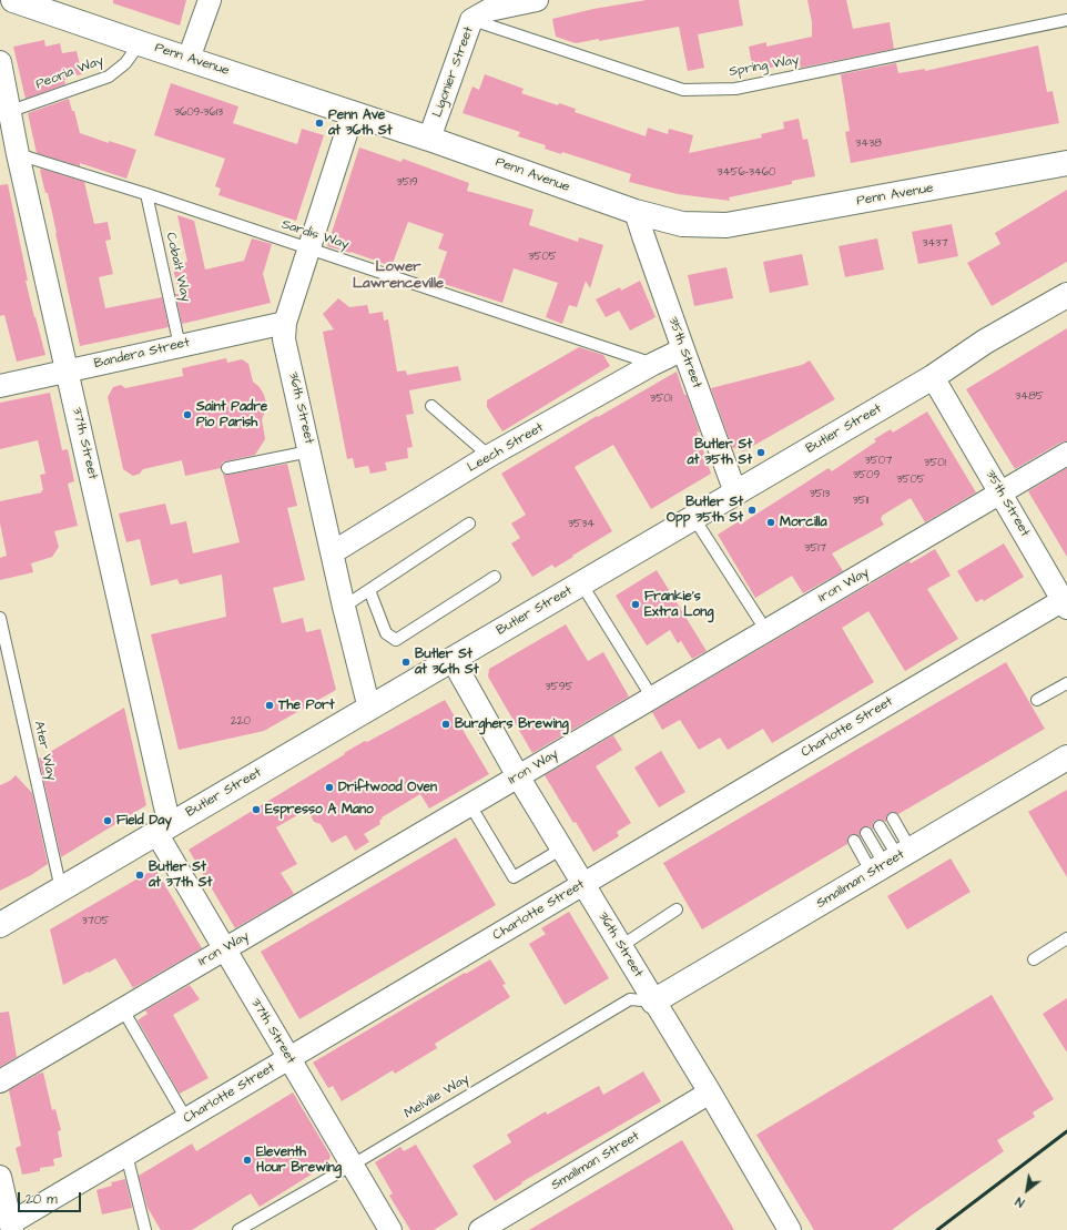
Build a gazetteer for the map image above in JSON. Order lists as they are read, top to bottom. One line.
{"streets":{"main road":["Penn Avenue","Butler Street","Smallman Street"],"street":["Ligonier Street","35th Street","Bandera Street","36th Street","37th Street","Leech Street","Iron Way","Charlotte Street"],"lane":["Spring Way","Peoria Way","Sardis Way","Cobalt Way","Ater Way","Melville Way"]},"crossings":[["Penn Avenue","Ligonier Street"],["Penn Avenue","Peoria Way"],["Penn Avenue","35th Street"],["Penn Avenue","36th Street"],["Spring Way","Ligonier Street"],["Peoria Way","37th Street"],["Sardis Way","Cobalt Way"],["Sardis Way","36th Street"],["Sardis Way","37th Street"],["Sardis Way","Leech Street"],["Cobalt Way","Bandera Street"],["35th Street","Butler Street"],["35th Street","Leech Street"],["35th Street","Iron Way"],["35th Street","Charlotte Street"],["Bandera Street","36th Street"],["Bandera Street","37th Street"],["36th Street","Butler Street"],["36th Street","Leech Street"],["36th Street","Iron Way"],["36th Street","Charlotte Street"],["36th Street","Smallman Street"],["36th Street","Melville Way"],["Butler Street","37th Street"],["Butler Street","Ater Way"],["37th Street","Iron Way"],["37th Street","Charlotte Street"],["37th Street","Melville Way"],["Smallman Street","Melville Way"]],"districts":["Lower Lawrenceville"],"places":["Penn Ave at 36th St","Saint Padre Pio Parish","Butler St at 35th St","Butler St Opp 35th St","Morcilla","Frankie's Extra Long","Butler St at 36th St","The Port","Burghers Brewing","Driftwood Oven","Espresso A Mano","Field Day","Butler St at 37th St","Eleventh Hour Brewing"],"house_numbers":["3609-3613","3438","3456-3460","3519","3437","3505","3485","3501","3507","3501","3509","3505","3513","3511","3534","3517","3595","220","3705"],"scale_bar":"20 m","north":"bottom left"}
